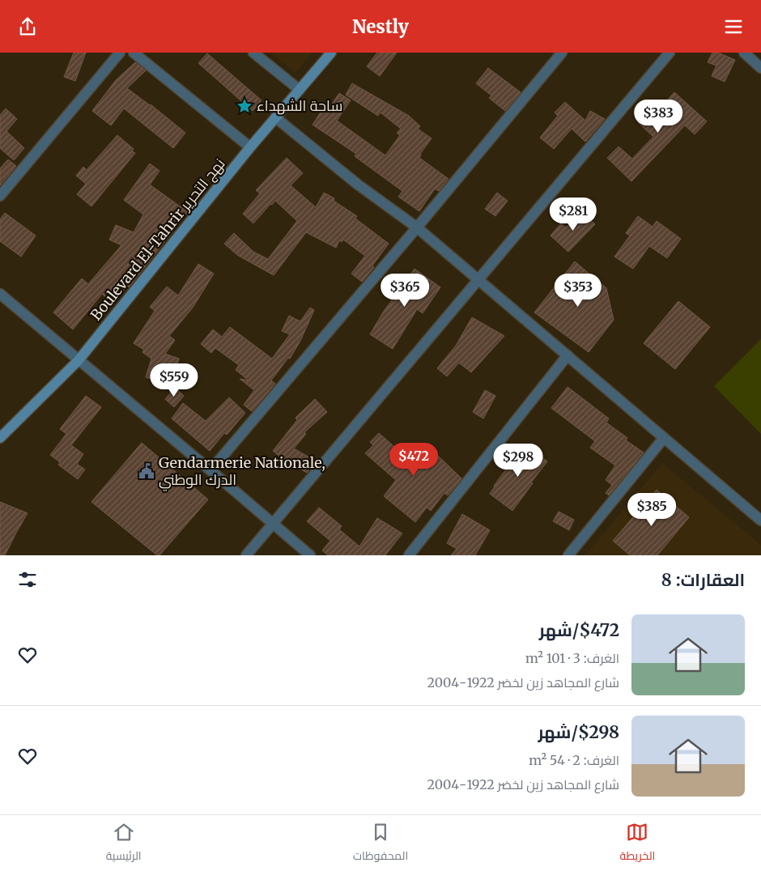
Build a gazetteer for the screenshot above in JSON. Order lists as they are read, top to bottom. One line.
{"streets":{"main road":["Boulevard El-Tahrir نهج التحرير"]},"places":{"place":["ساحة الشهداء"],"public building":["Gendarmerie Nationale, الدرك الوطني"]},"page":{"header":"Nestly","price":["$383","$281","$365","$353","$559","$472","$298","$385"],"heading":"العقارات: 8","list":[{"name":"$472/شهر","note":"الغرف: 3 · 101 m² · شارع المجاهد زين لخضر 1922-2004"},{"name":"$298/شهر","note":"الغرف: 2 · 54 m² · شارع المجاهد زين لخضر 1922-2004"}],"tabs":["الخريطة","المحفوظات","الرئيسية"]}}
